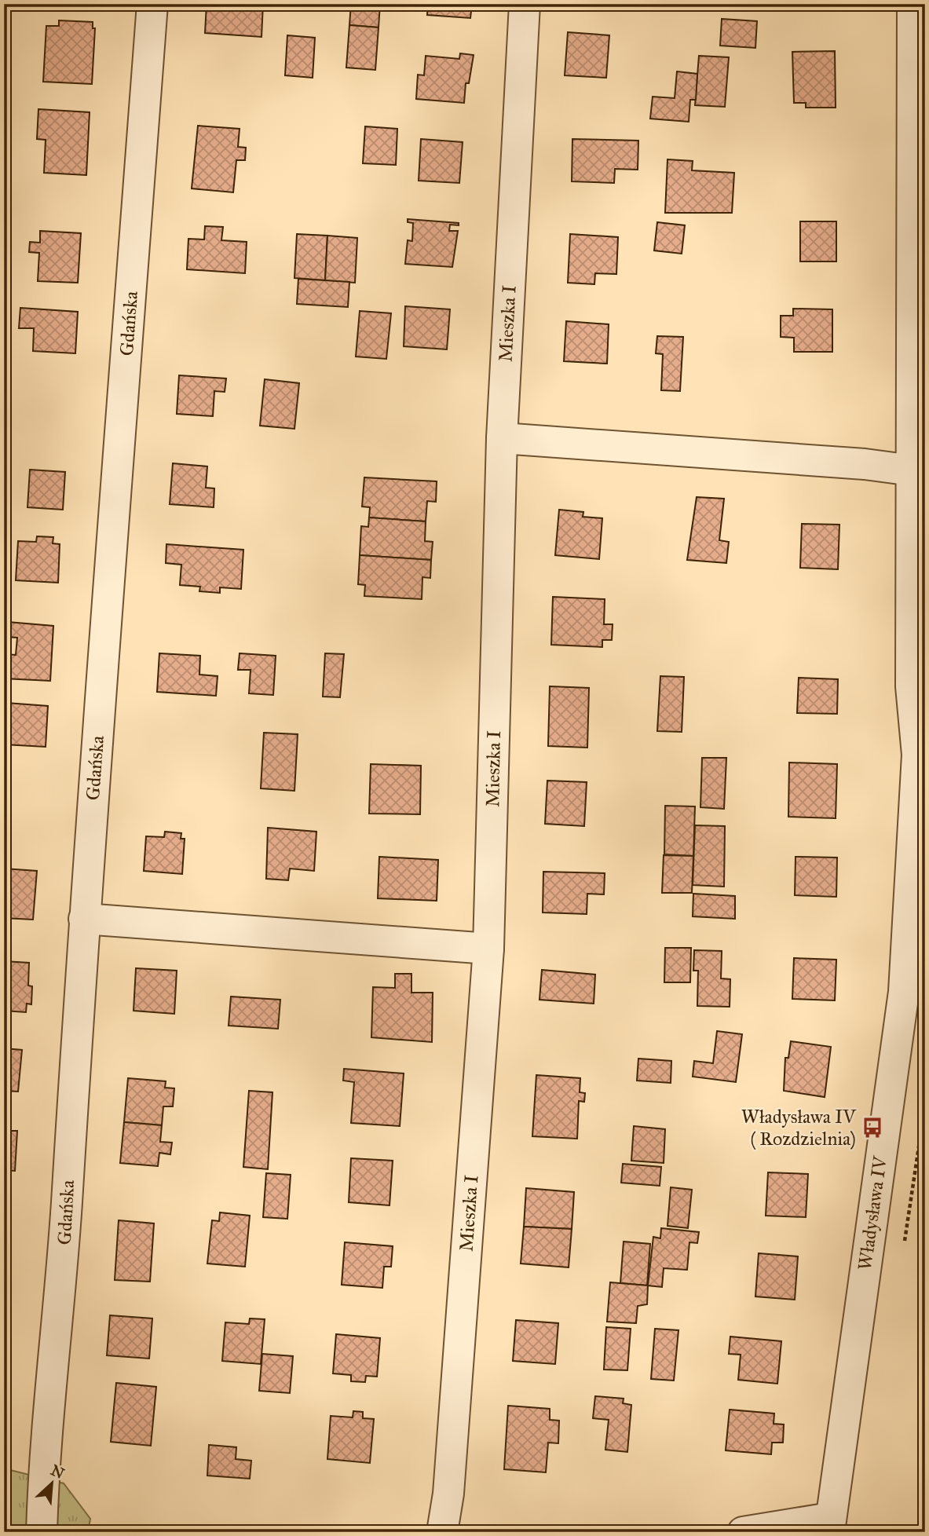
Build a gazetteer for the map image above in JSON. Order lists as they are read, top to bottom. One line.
{"streets":{"street":["Gdańska","Mieszka I","Władysława IV"]},"places":{"bus stop":["Władysława IV ( Rozdzielnia)"]},"north":"top right"}
